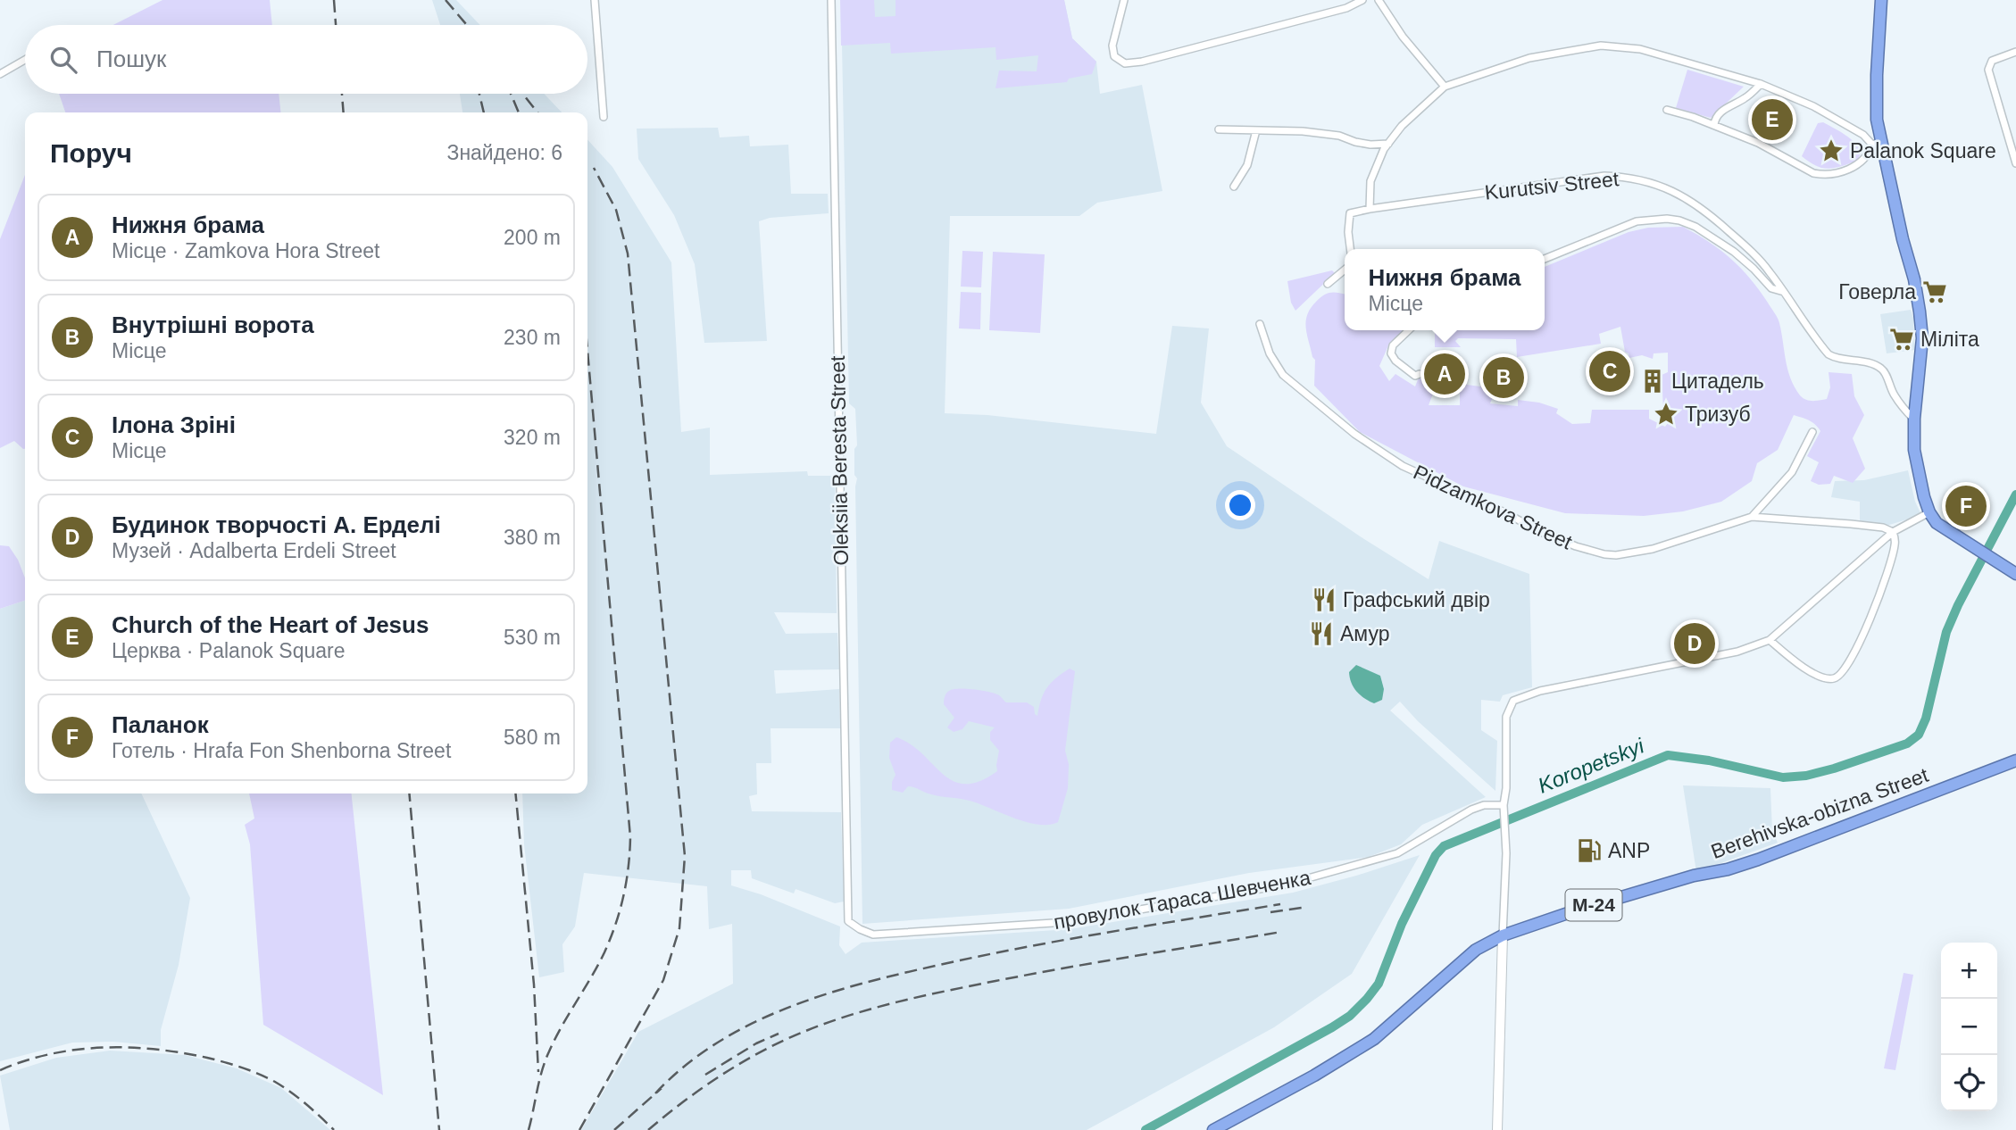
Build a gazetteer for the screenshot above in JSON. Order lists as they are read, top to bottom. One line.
{"streets":{"highway":["Berehivska-obizna Street","М-24"],"street":["Kurutsiv Street","Oleksiia Beresta Street","Pidzamkova Street","провулок Тараса Шевченка"]},"crossings":[["Oleksiia Beresta Street","провулок Тараса Шевченка"]],"water":["Koropetskyi"],"places":{"place":["Palanok Square","Тризуб"],"supermarket":["Говерла","Міліта"],"building":["Цитадель"],"restaurant":["Графський двір","Амур"],"fuel station":["ANP"]},"page":{"search":"Пошук","pins":["E","C","A","B","F","D"],"heading":["Поруч","Знайдено: 6"],"list":[{"mark":"A","name":"Нижня брама","note":"Місце · Zamkova Hora Street","value":"200 m"},{"mark":"B","name":"Внутрішні ворота","note":"Місце","value":"230 m"},{"mark":"C","name":"Ілона Зріні","note":"Місце","value":"320 m"},{"mark":"D","name":"Будинок творчості А. Ерделі","note":"Музей · Adalberta Erdeli Street","value":"380 m"},{"mark":"E","name":"Church of the Heart of Jesus","note":"Церква · Palanok Square","value":"530 m"},{"mark":"F","name":"Паланок","note":"Готель · Hrafa Fon Shenborna Street","value":"580 m"}],"popup":["Нижня брама","Місце"],"map_buttons":["+","−"]}}
